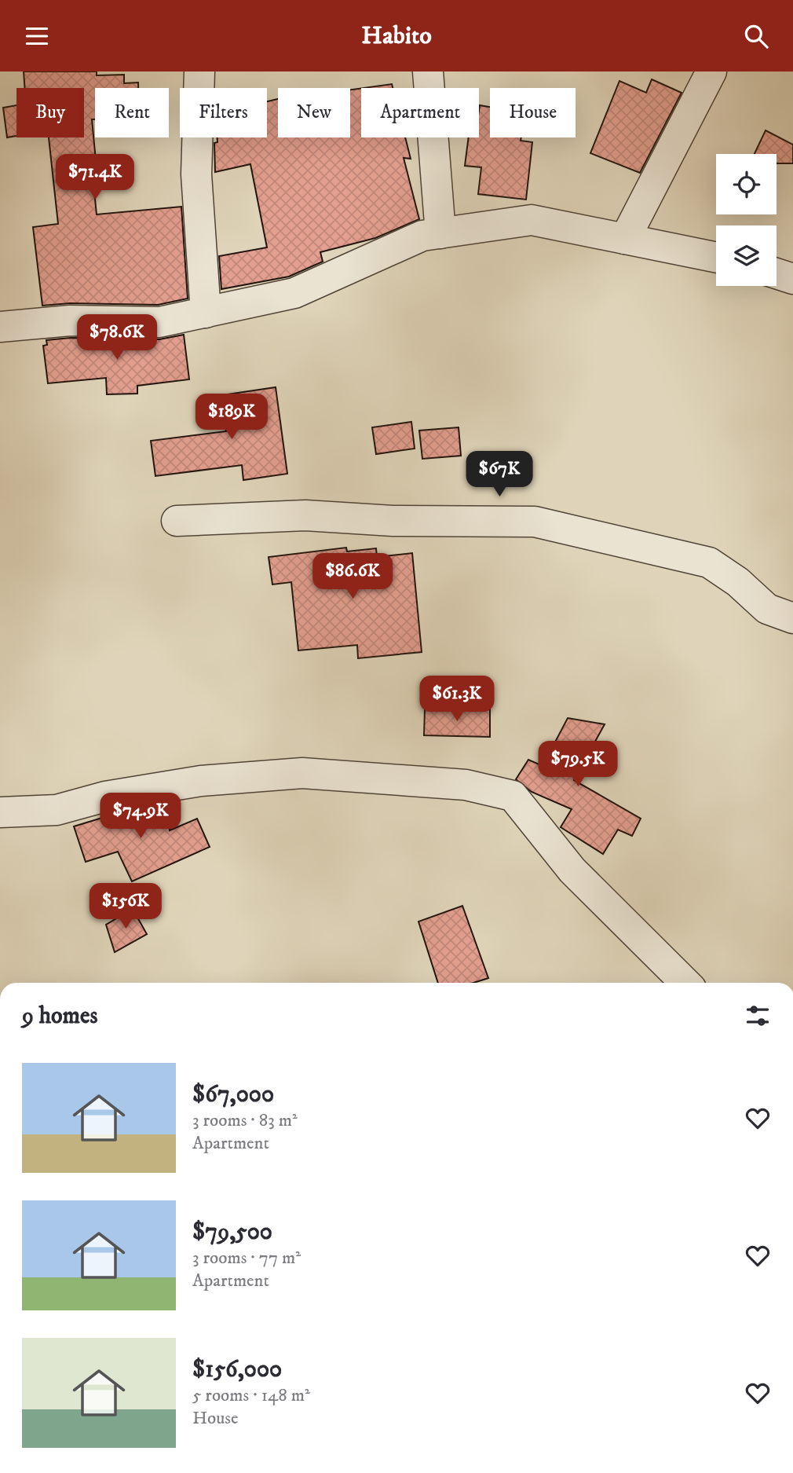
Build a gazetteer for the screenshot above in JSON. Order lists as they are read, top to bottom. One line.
{"page":{"header":"Habito","chip":["Buy","Rent","Filters","New","Apartment","House"],"price":["$71.4K","$78.6K","$189K","$67K","$86.6K","$61.3K","$79.5K","$74.9K","$156K"],"heading":"9 homes","list":[{"name":"$67,000","note":"3 rooms · 83 m² · Apartment"},{"name":"$79,500","note":"3 rooms · 77 m² · Apartment"},{"name":"$156,000","note":"5 rooms · 148 m² · House"}]}}
